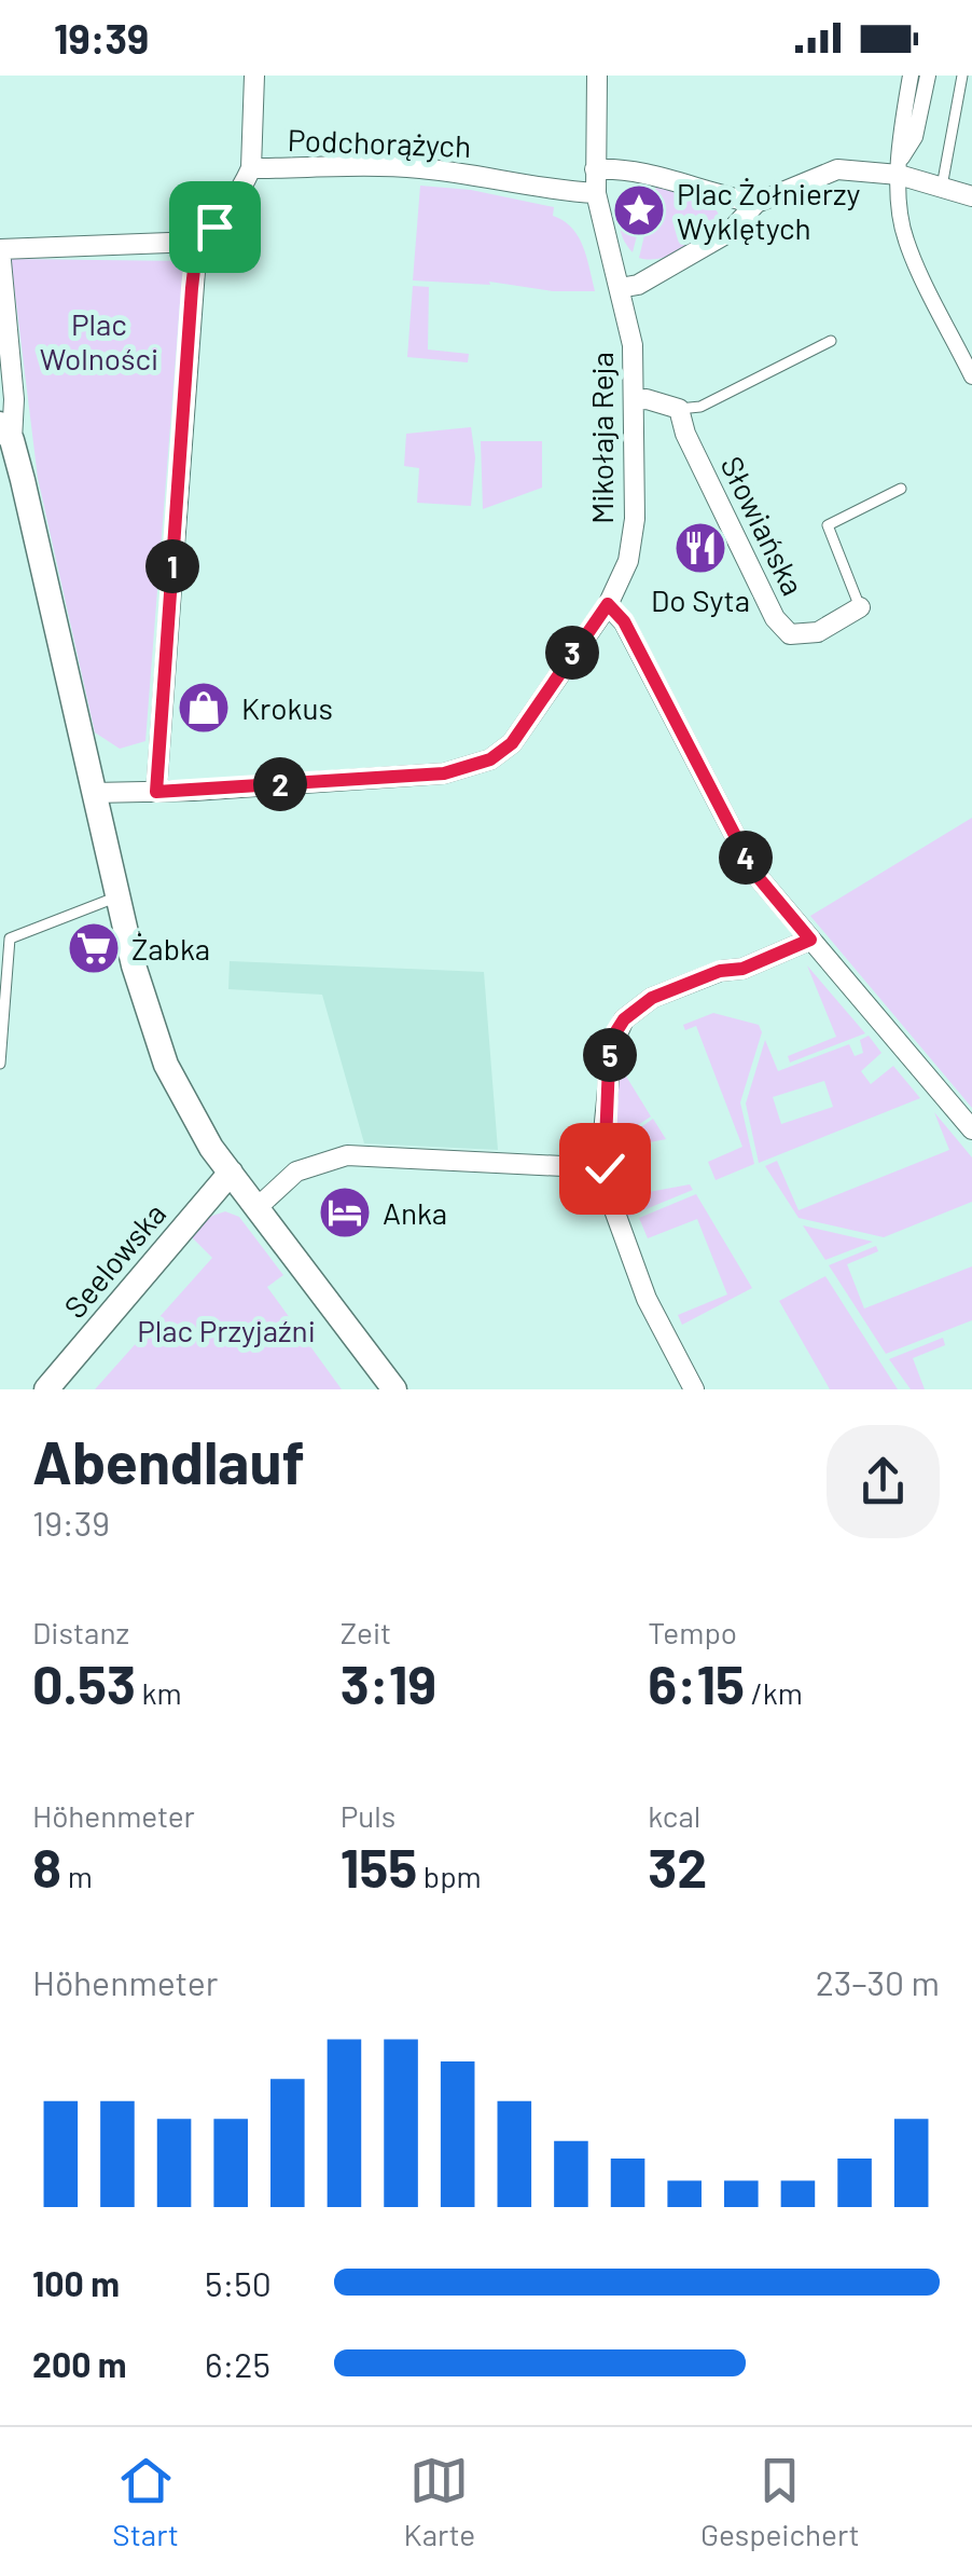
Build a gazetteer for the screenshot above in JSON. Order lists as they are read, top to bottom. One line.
{"streets":{"street":["Podchorążych","Mikołaja Reja","Słowiańska","Seelowska"]},"crossings":[["Podchorążych","Mikołaja Reja"]],"parks":["Plac Wolności","Plac Przyjaźni"],"places":{"place":["Plac Żołnierzy Wyklętych"],"restaurant":["Do Syta"],"shop":["Krokus"],"supermarket":["Żabka"],"hotel":["Anka"]},"page":{"status":"19:39","pins":["1","3","2","4","5"],"heading":["Abendlauf","19:39"],"stats":[["Distanz","0.53 km"],["Zeit","3:19"],["Tempo","6:15 /km"],["Höhenmeter","8 m"],["Puls","155 bpm"],["kcal","32"]],"chart":["Höhenmeter","23–30 m"],"list":[{"name":"100 m","note":"5:50"},{"name":"200 m","note":"6:25"}],"tabs":["Start","Karte","Gespeichert"]}}
